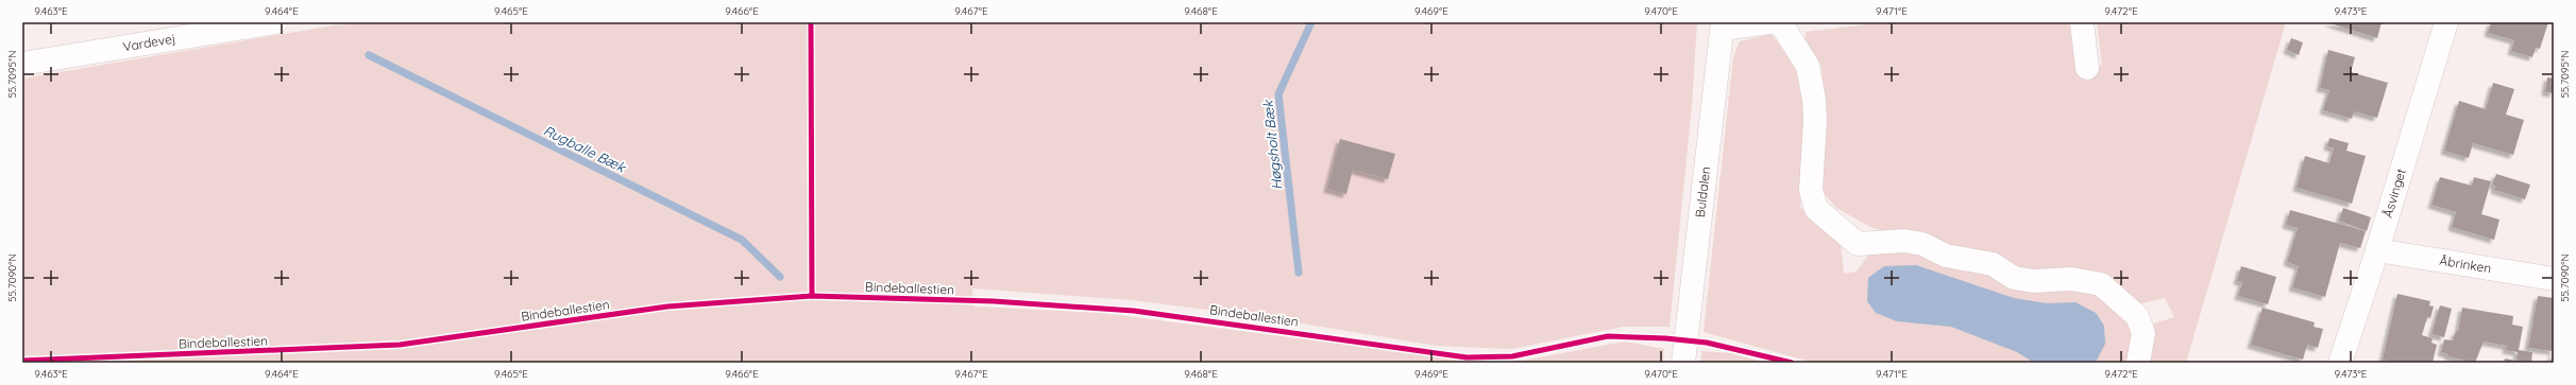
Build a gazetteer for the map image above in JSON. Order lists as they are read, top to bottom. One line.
{"streets":{"street":["Vardevej","Buldalen","Åsvinget","Åbrinken"],"cycle path":["Bindeballestien"]},"crossings":[["Åsvinget","Åbrinken"]],"water":["Høgsholt Bæk","Rugballe Bæk"],"coordinates":["9.463°E","9.464°E","9.465°E","9.466°E","9.467°E","9.468°E","9.469°E","9.470°E","9.471°E","9.472°E","9.473°E","55.7095°N","55.7090°N"]}
